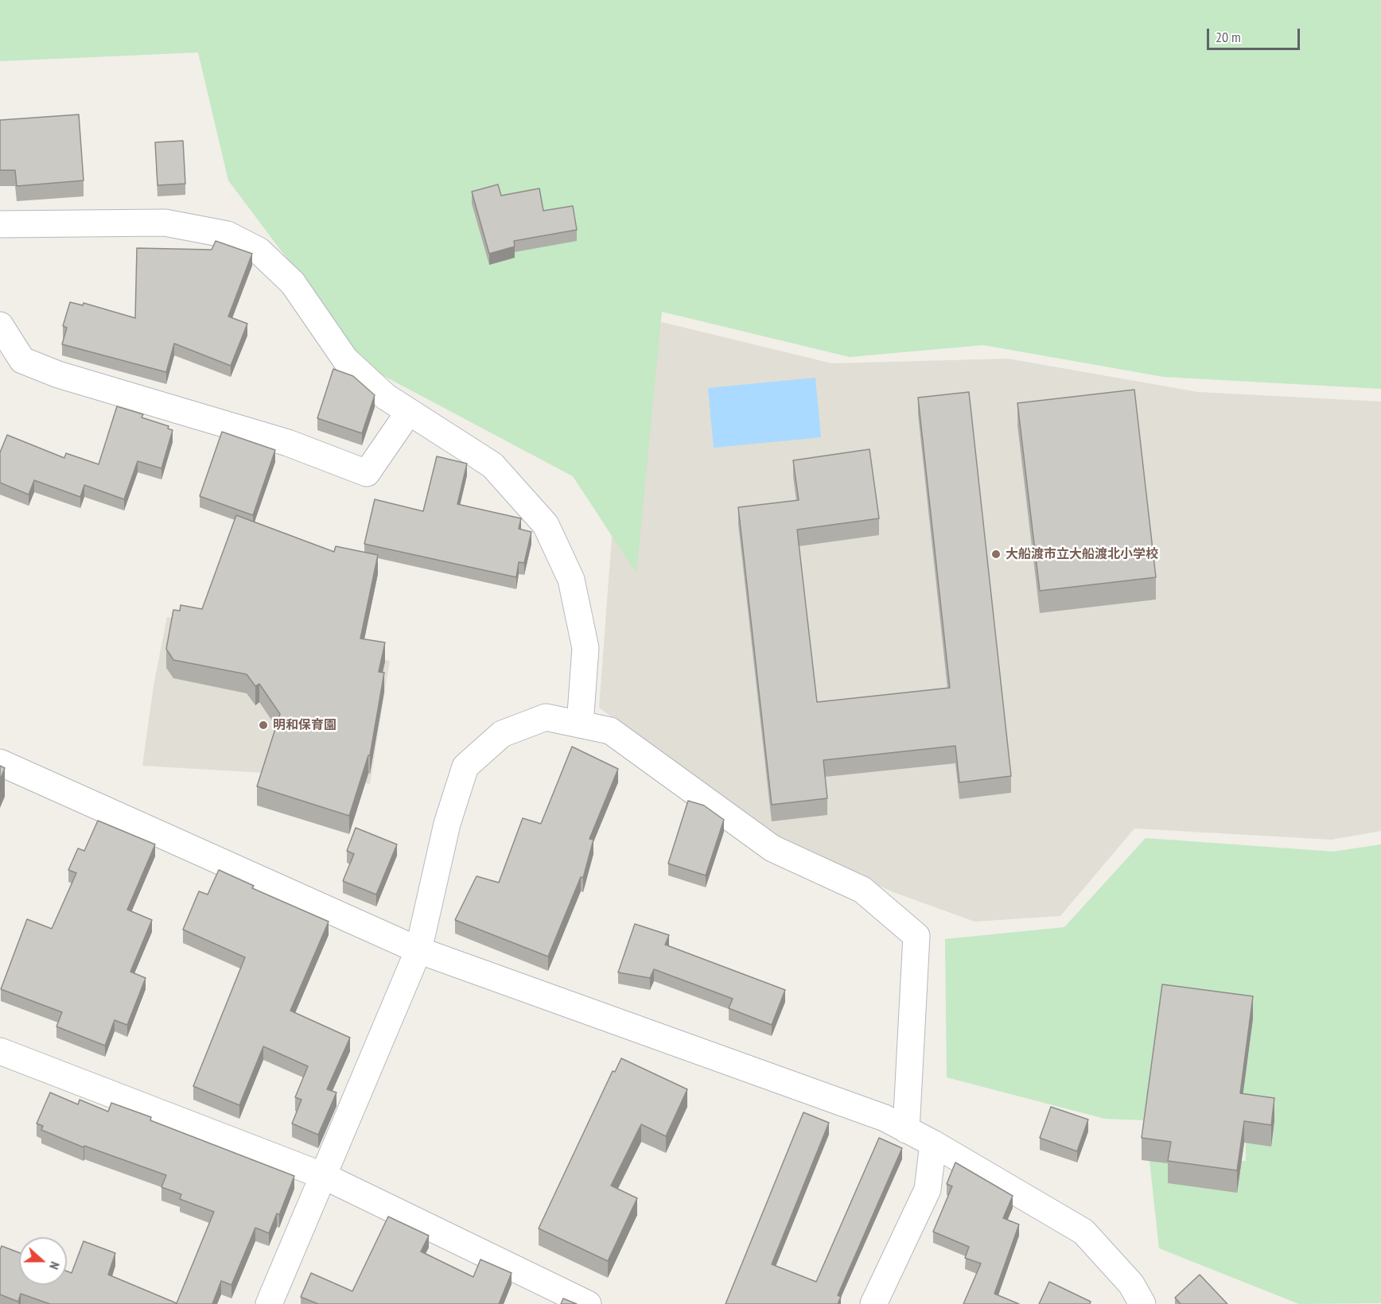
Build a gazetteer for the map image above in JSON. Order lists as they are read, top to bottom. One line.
{"places":["大船渡市立大船渡北小学校","明和保育園"],"scale_bar":"20 m","north":"right"}
